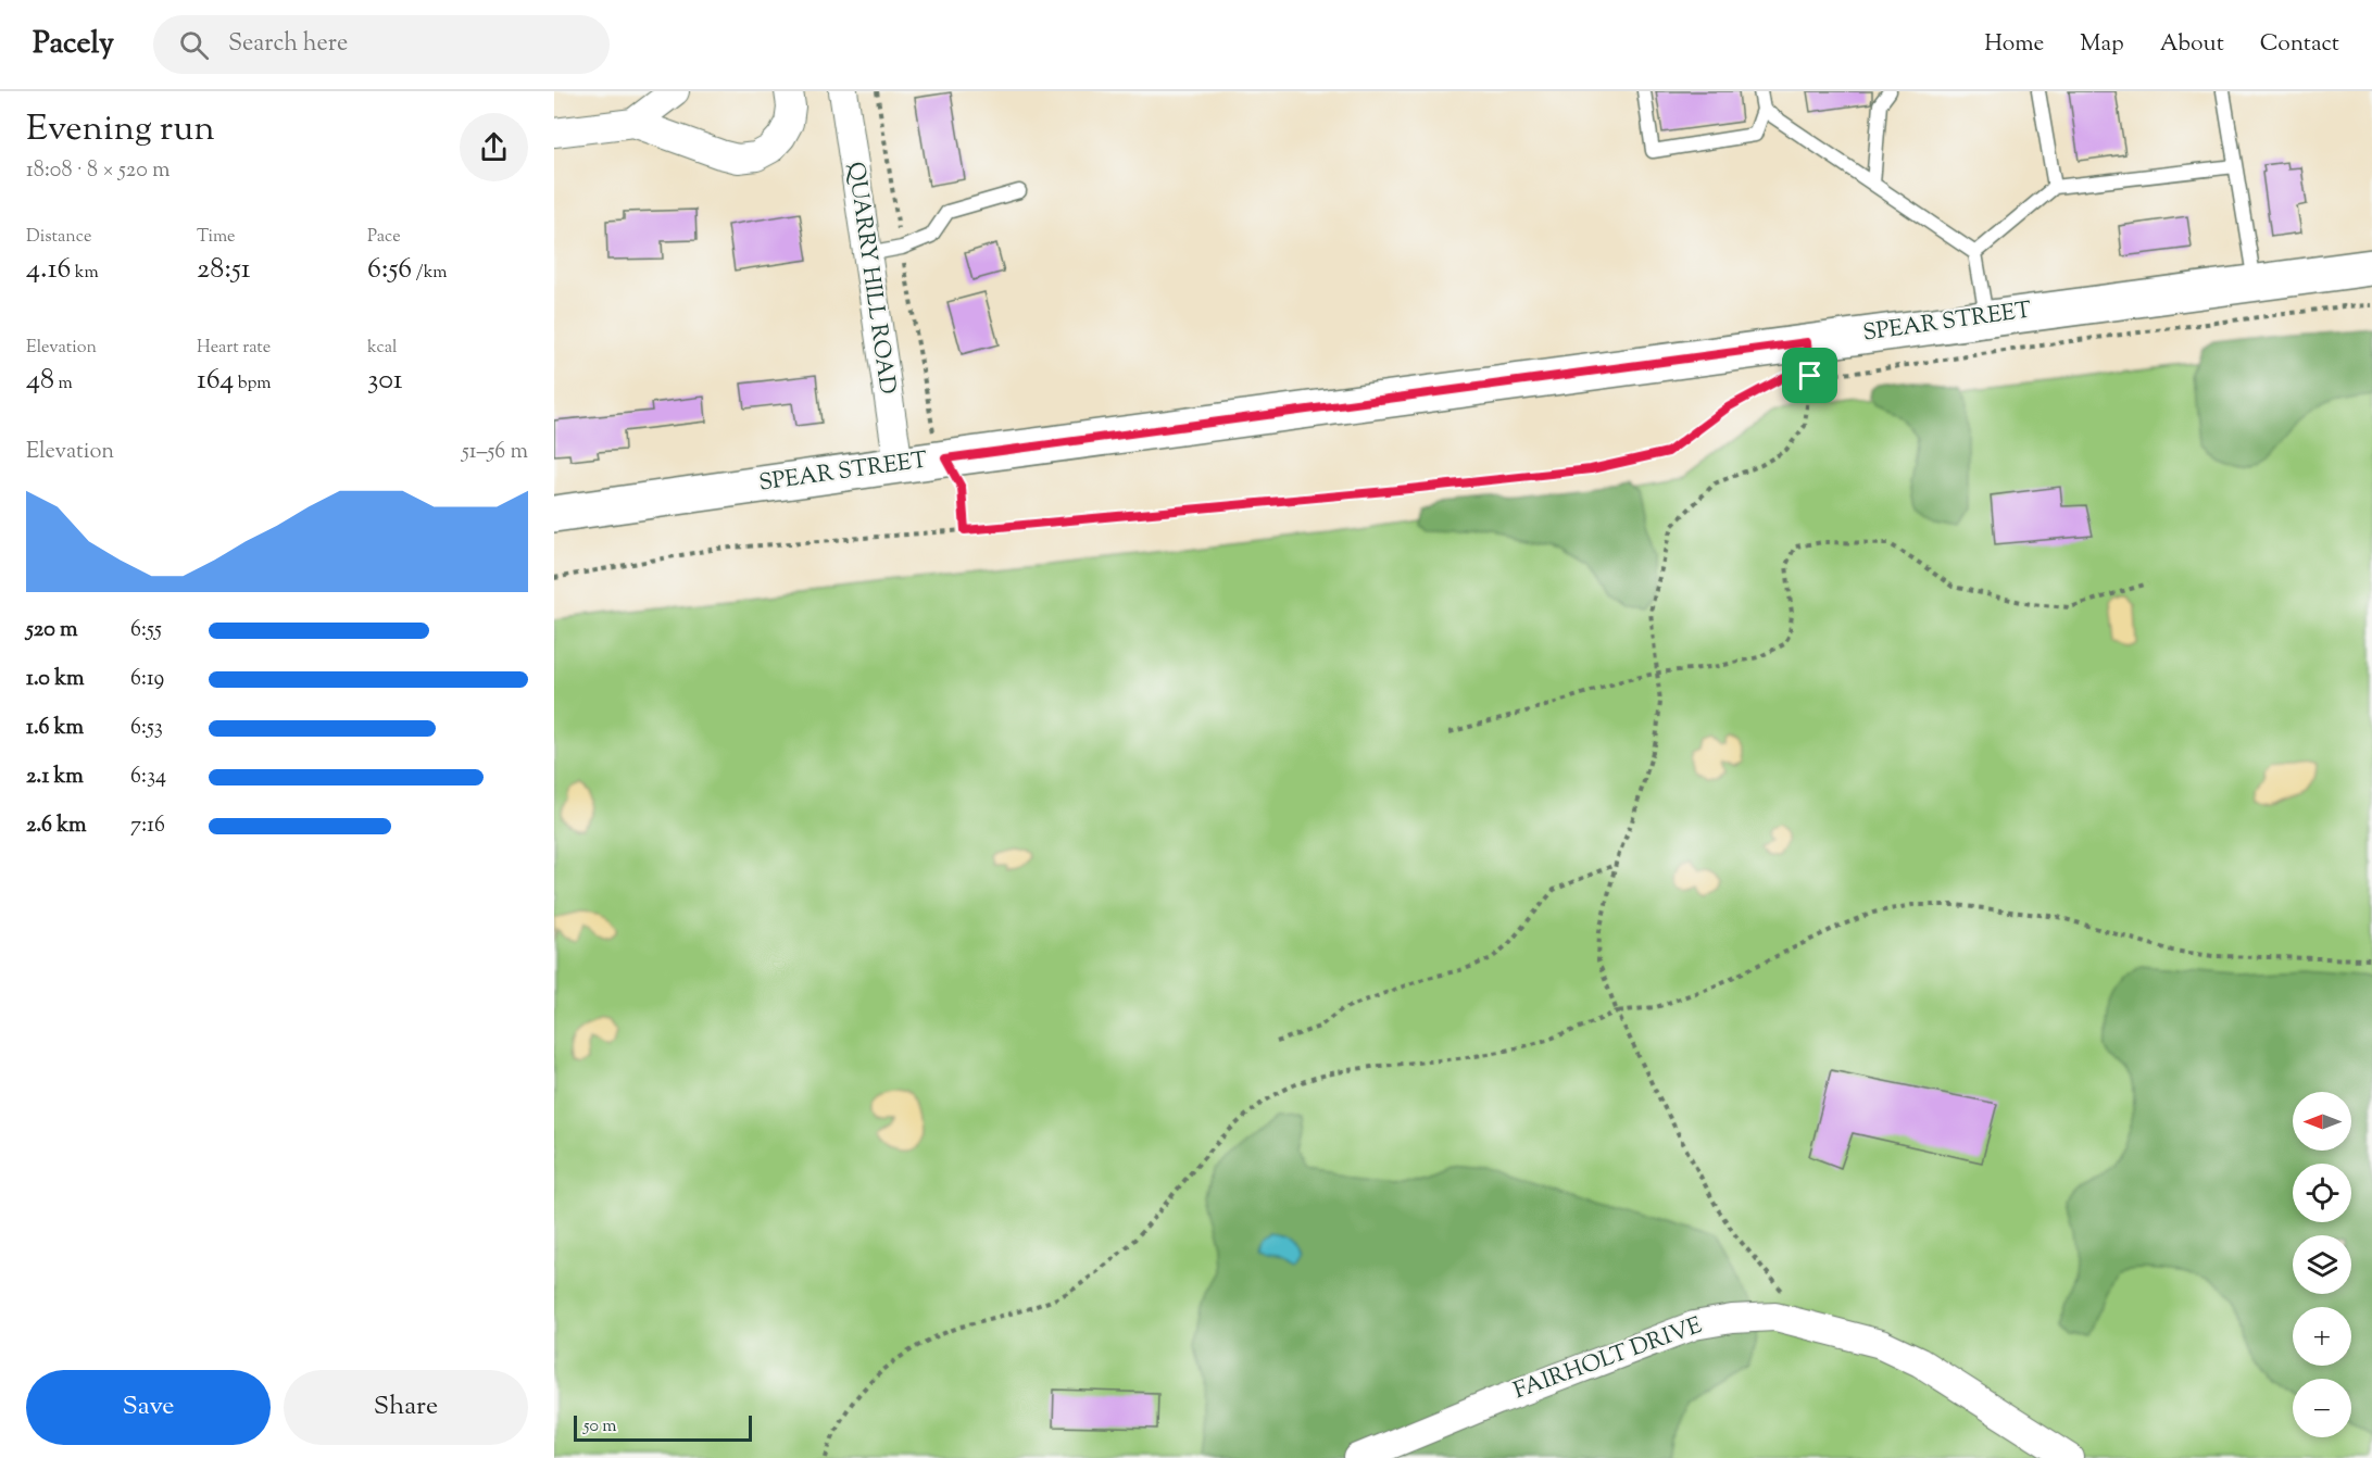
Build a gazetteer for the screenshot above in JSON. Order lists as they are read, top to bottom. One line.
{"streets":{"main road":["SPEAR STREET"],"street":["QUARRY HILL ROAD","FAIRHOLT DRIVE"]},"crossings":[["QUARRY HILL ROAD","SPEAR STREET"]],"scale_bar":"50 m","north":"left","page":{"header":"Pacely","search":"Search here","nav":["Home","Map","About","Contact"],"heading":["Evening run","18:08 · 8 × 520 m"],"stats":[["Distance","4.16 km"],["Time","28:51"],["Pace","6:56 /km"],["Elevation","48 m"],["Heart rate","164 bpm"],["kcal","301"]],"chart":["Elevation","51–56 m"],"list":[{"name":"520 m","note":"6:55"},{"name":"1.0 km","note":"6:19"},{"name":"1.6 km","note":"6:53"},{"name":"2.1 km","note":"6:34"},{"name":"2.6 km","note":"7:16"}],"map_buttons":["+","−"],"buttons":["Save","Share"],"scale":"50 m"}}
